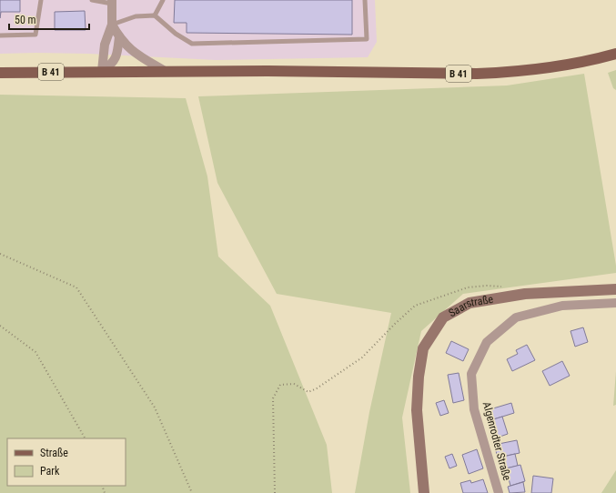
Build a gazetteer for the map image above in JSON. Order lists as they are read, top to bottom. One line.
{"streets":{"main road":["B 41"],"street":["Saarstraße","Algenrodter Straße"]},"legend":["Straße","Park"],"scale_bar":"50 m"}
